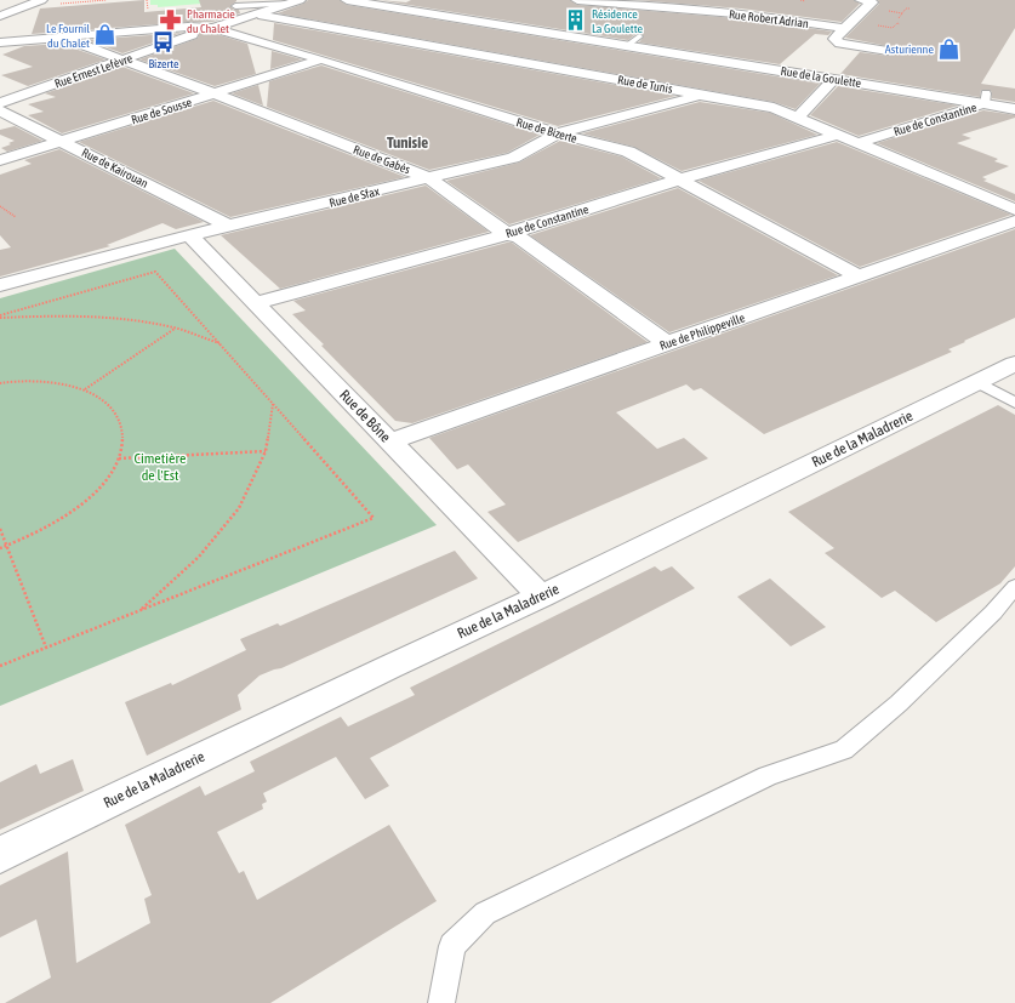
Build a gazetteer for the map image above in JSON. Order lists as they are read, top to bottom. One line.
{"streets":{"street":["Rue Robert Adrian","Rue Ernest Lefèvre","Rue de la Goulette","Rue de Tunis","Rue de Sousse","Rue de Constantine","Rue de Bizerte","Rue de Gabès","Rue de Kairouan","Rue de Sfax","Rue de Philippeville","Rue de Bône","Rue de la Maladrerie"]},"crossings":[["Rue Ernest Lefèvre","Rue de Tunis"],["Rue Ernest Lefèvre","Rue de Bizerte"],["Rue Ernest Lefèvre","Rue de Gabès"],["Rue de la Goulette","Rue de Constantine"],["Rue de Tunis","Rue de Constantine"],["Rue de Tunis","Rue de Sfax"],["Rue de Sousse","Rue de Bizerte"],["Rue de Sousse","Rue de Gabès"],["Rue de Sousse","Rue de Kairouan"],["Rue de Constantine","Rue de Bizerte"],["Rue de Constantine","Rue de Gabès"],["Rue de Constantine","Rue de Bône"],["Rue de Bizerte","Rue de Sfax"],["Rue de Bizerte","Rue de Philippeville"],["Rue de Gabès","Rue de Sfax"],["Rue de Gabès","Rue de Philippeville"],["Rue de Kairouan","Rue de Sfax"],["Rue de Sfax","Rue de Bône"],["Rue de Philippeville","Rue de Bône"],["Rue de Bône","Rue de la Maladrerie"]],"districts":["Tunisie"],"parks":["Cimetière de l'Est"],"places":{"pharmacy":["Pharmacie du Chalet"],"building":["Résidence La Goulette"],"shop":["Le Fournil du Chalet","Asturienne"],"bus stop":["Bizerte"]}}
